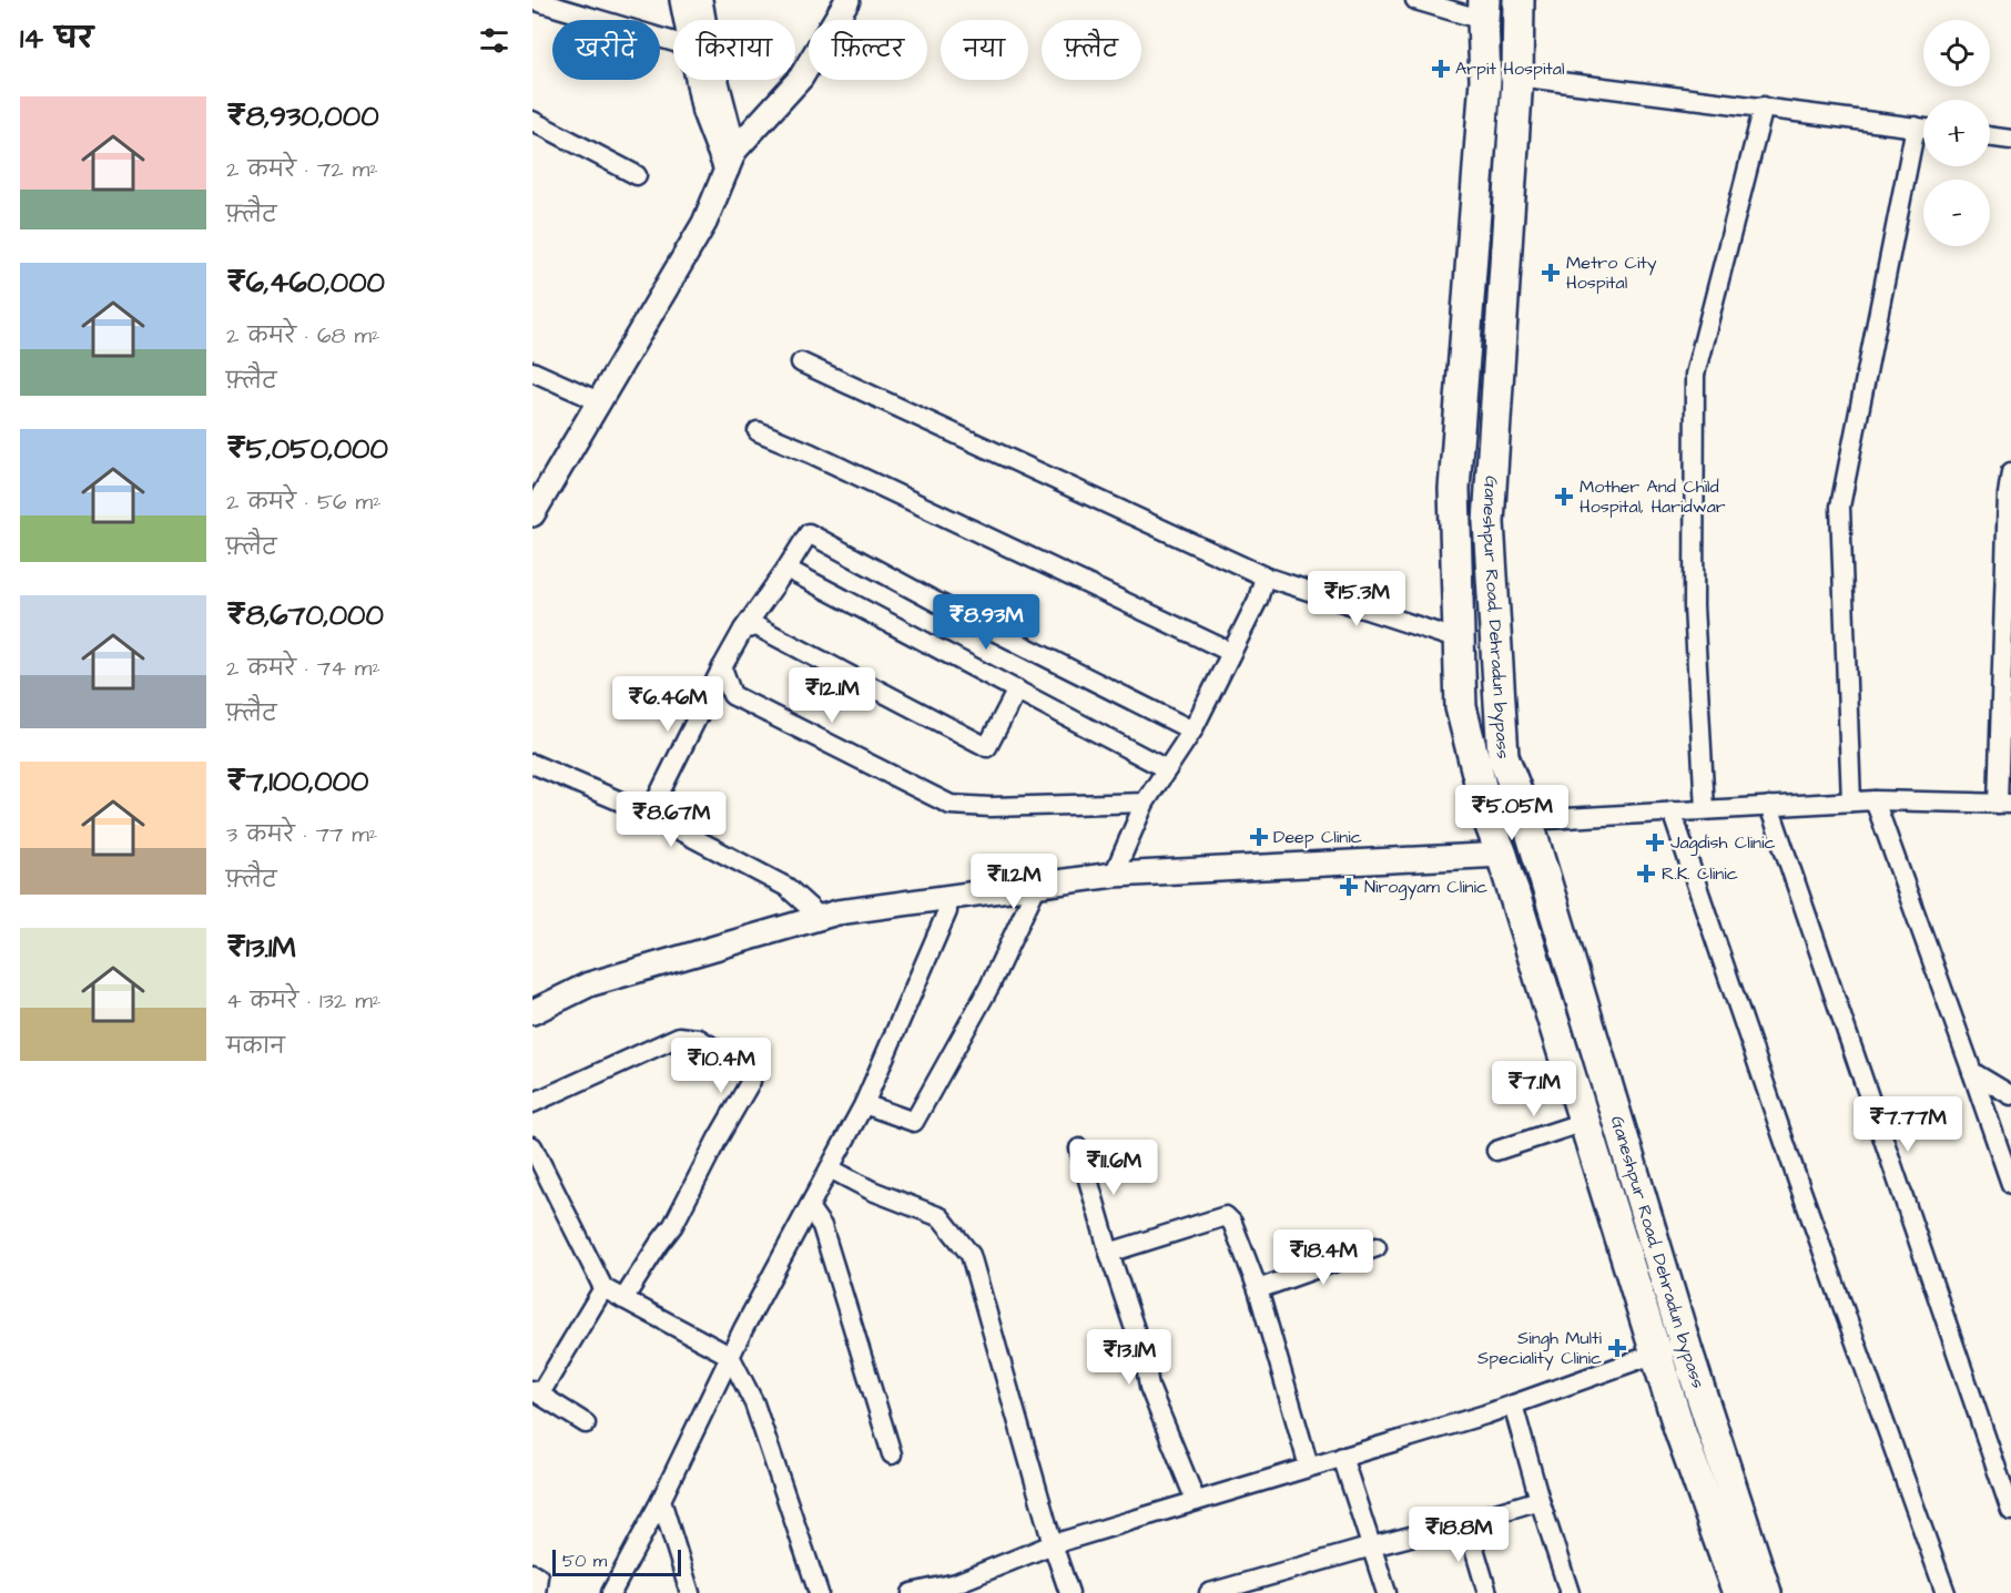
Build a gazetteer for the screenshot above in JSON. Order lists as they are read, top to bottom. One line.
{"streets":{"main road":["Ganeshpur Road, Dehradun bypass"]},"places":{"health":["Arpit Hospital","Metro City Hospital","Mother And Child Hospital, Haridwar","Deep Clinic","Jagdish Clinic","R.K. Clinic","Nirogyam Clinic","Singh Multi Speciality Clinic"]},"scale_bar":"50 m","page":{"heading":"14 घर","map_buttons":["+","−"],"chip":["खरीदें","किराया","फ़िल्टर","नया","फ़्लैट"],"list":[{"name":"₹8,930,000","note":"2 कमरे · 72 m² · फ़्लैट"},{"name":"₹6,460,000","note":"2 कमरे · 68 m² · फ़्लैट"},{"name":"₹5,050,000","note":"2 कमरे · 56 m² · फ़्लैट"},{"name":"₹8,670,000","note":"2 कमरे · 74 m² · फ़्लैट"},{"name":"₹7,100,000","note":"3 कमरे · 77 m² · फ़्लैट"},{"name":"₹13.1M","note":"4 कमरे · 132 m² · मकान"}],"price":["₹15.3M","₹8.93M","₹12.1M","₹6.46M","₹5.05M","₹8.67M","₹11.2M","₹10.4M","₹7.1M","₹7.77M","₹11.6M","₹18.4M","₹13.1M","₹18.8M"],"scale":"50 m"}}
